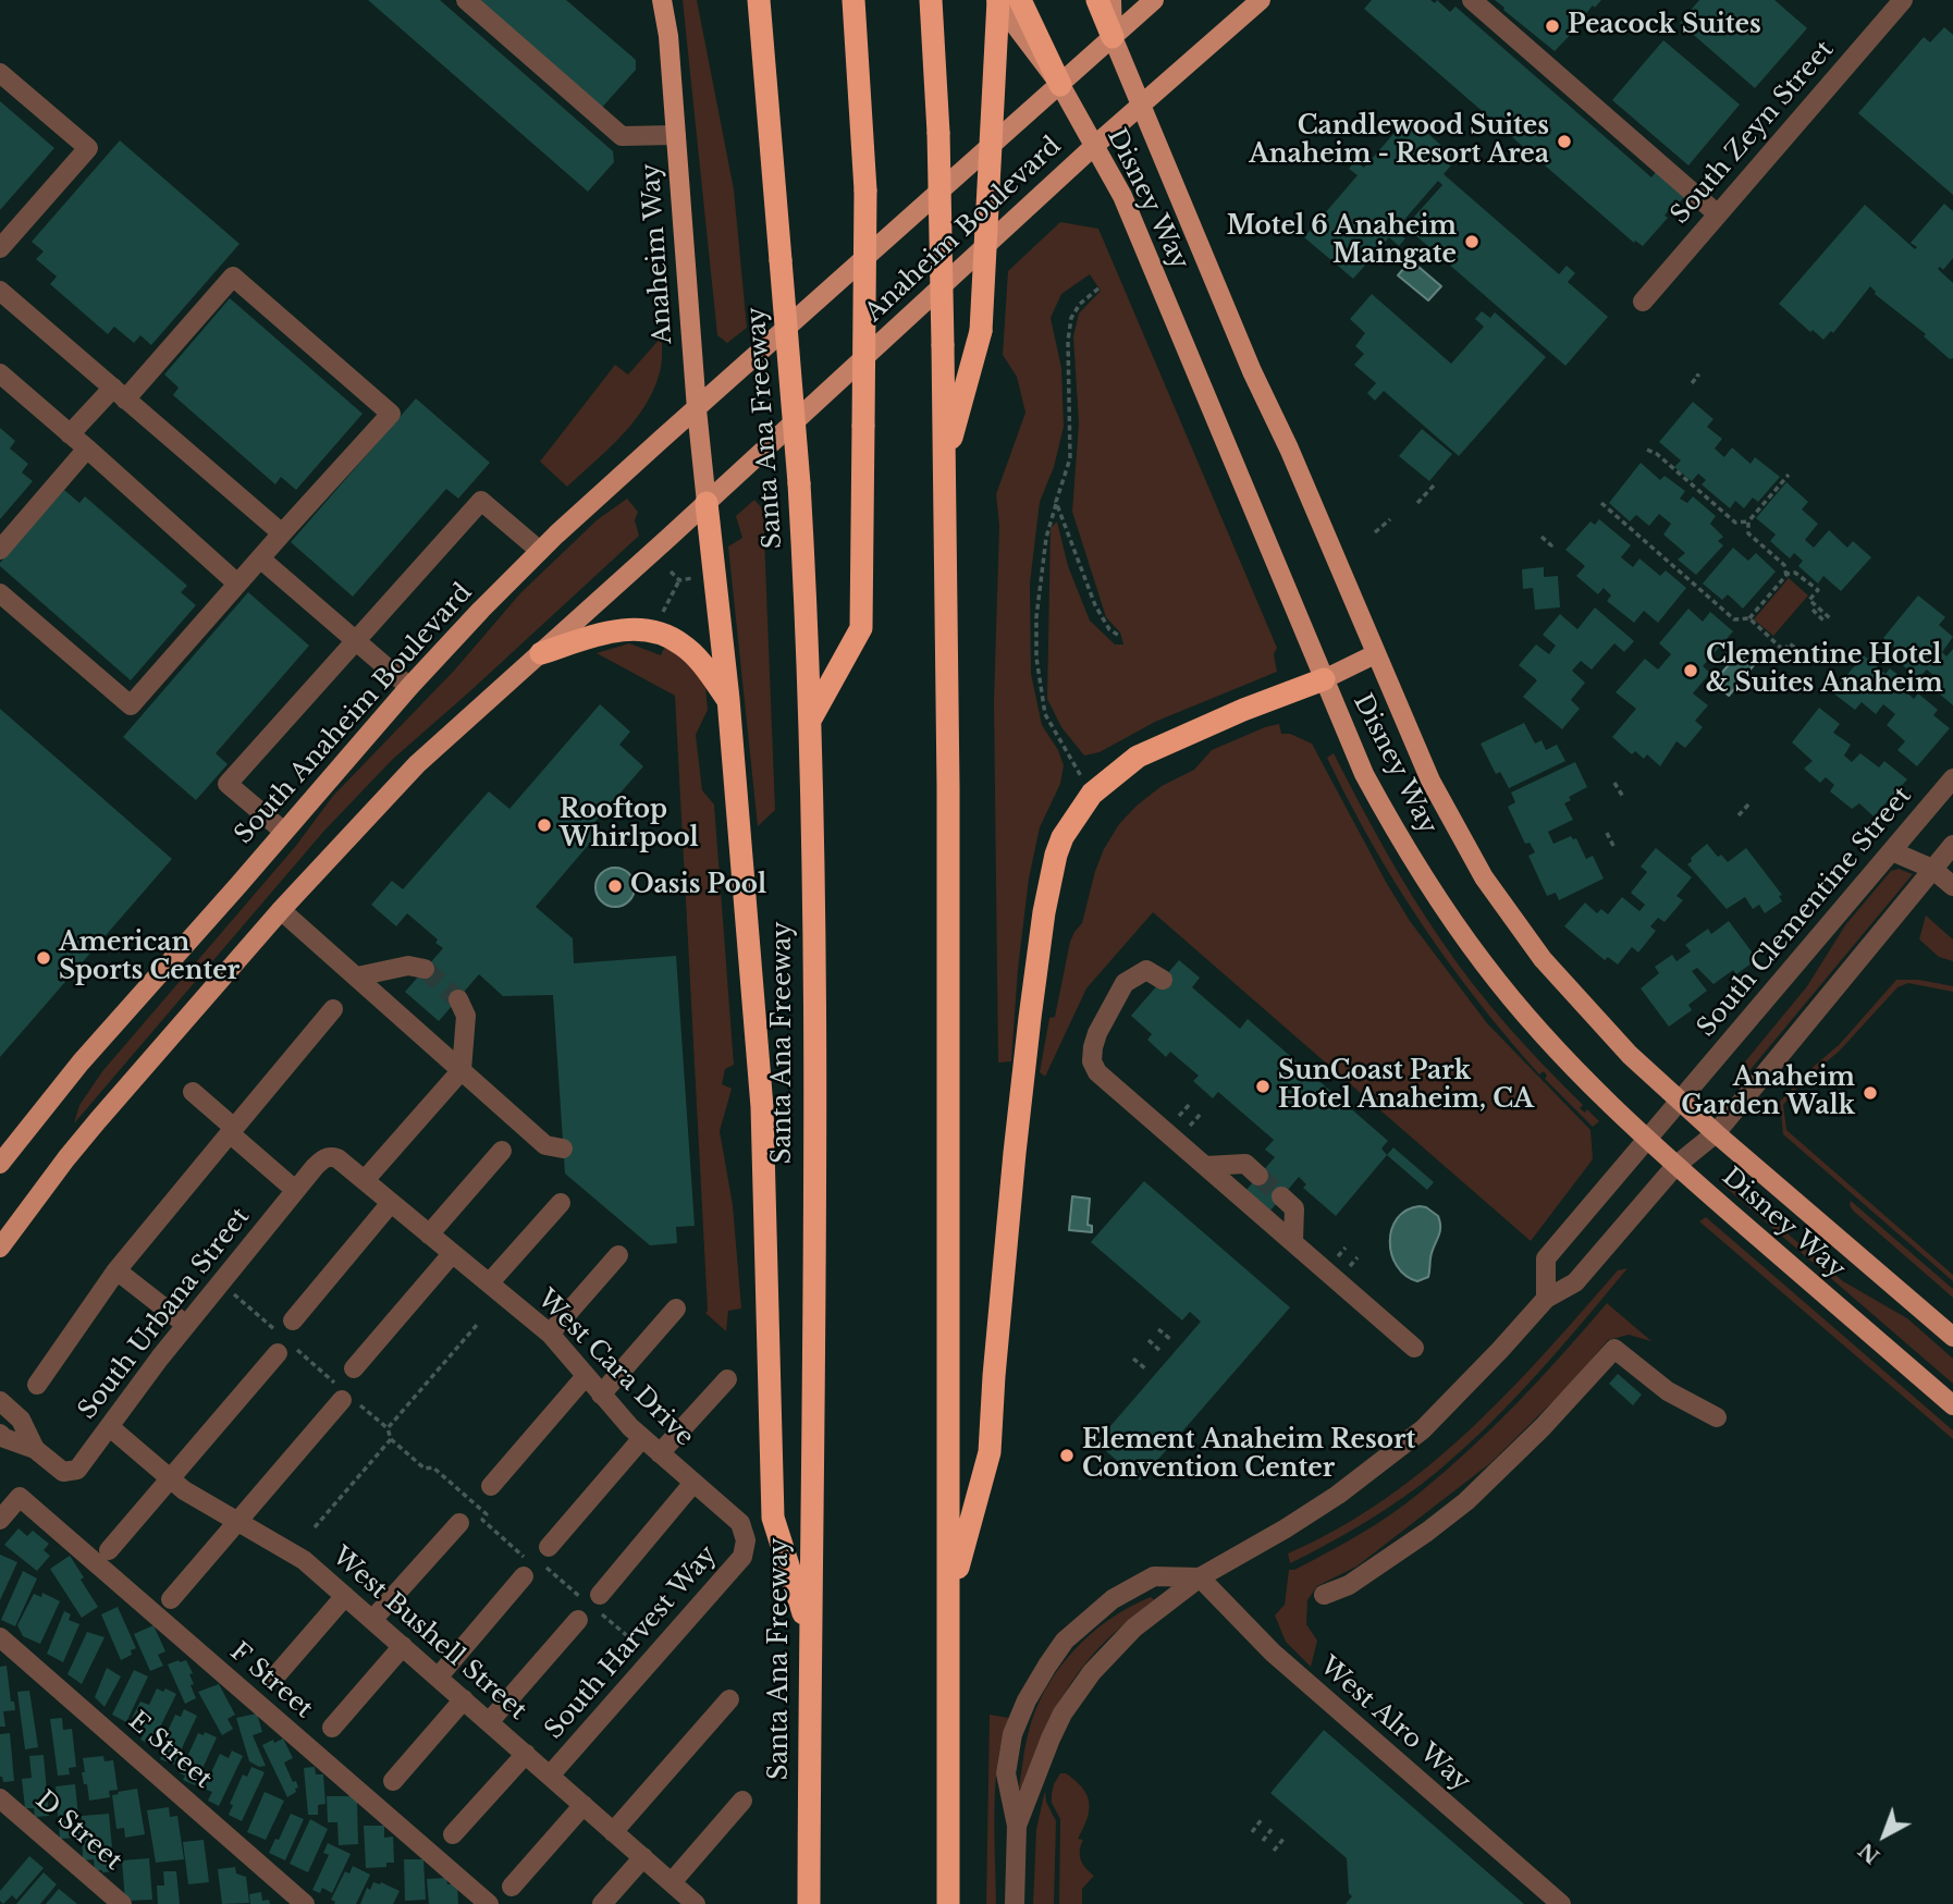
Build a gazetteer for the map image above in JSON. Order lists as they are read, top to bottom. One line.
{"streets":{"highway":["Santa Ana Freeway"],"main road":["Disney Way","Anaheim Boulevard","Anaheim Way","South Anaheim Boulevard"],"street":["South Zeyn Street","South Clementine Street","South Urbana Street","West Cara Drive","West Bushell Street","South Harvest Way","F Street","West Alro Way","E Street","D Street"]},"crossings":[["Disney Way","Anaheim Boulevard"],["Disney Way","South Clementine Street"],["Anaheim Boulevard","Anaheim Way"],["Anaheim Boulevard","South Anaheim Boulevard"],["Anaheim Way","South Anaheim Boulevard"],["South Urbana Street","West Cara Drive"],["South Urbana Street","West Bushell Street"],["West Cara Drive","South Harvest Way"],["West Bushell Street","South Harvest Way"]],"places":["Peacock Suites","Candlewood Suites Anaheim - Resort Area","Motel 6 Anaheim Maingate","Clementine Hotel & Suites Anaheim","Rooftop Whirlpool","Oasis Pool","American Sports Center","SunCoast Park Hotel Anaheim, CA","Anaheim Garden Walk","Element Anaheim Resort Convention Center"],"north":"bottom left"}
